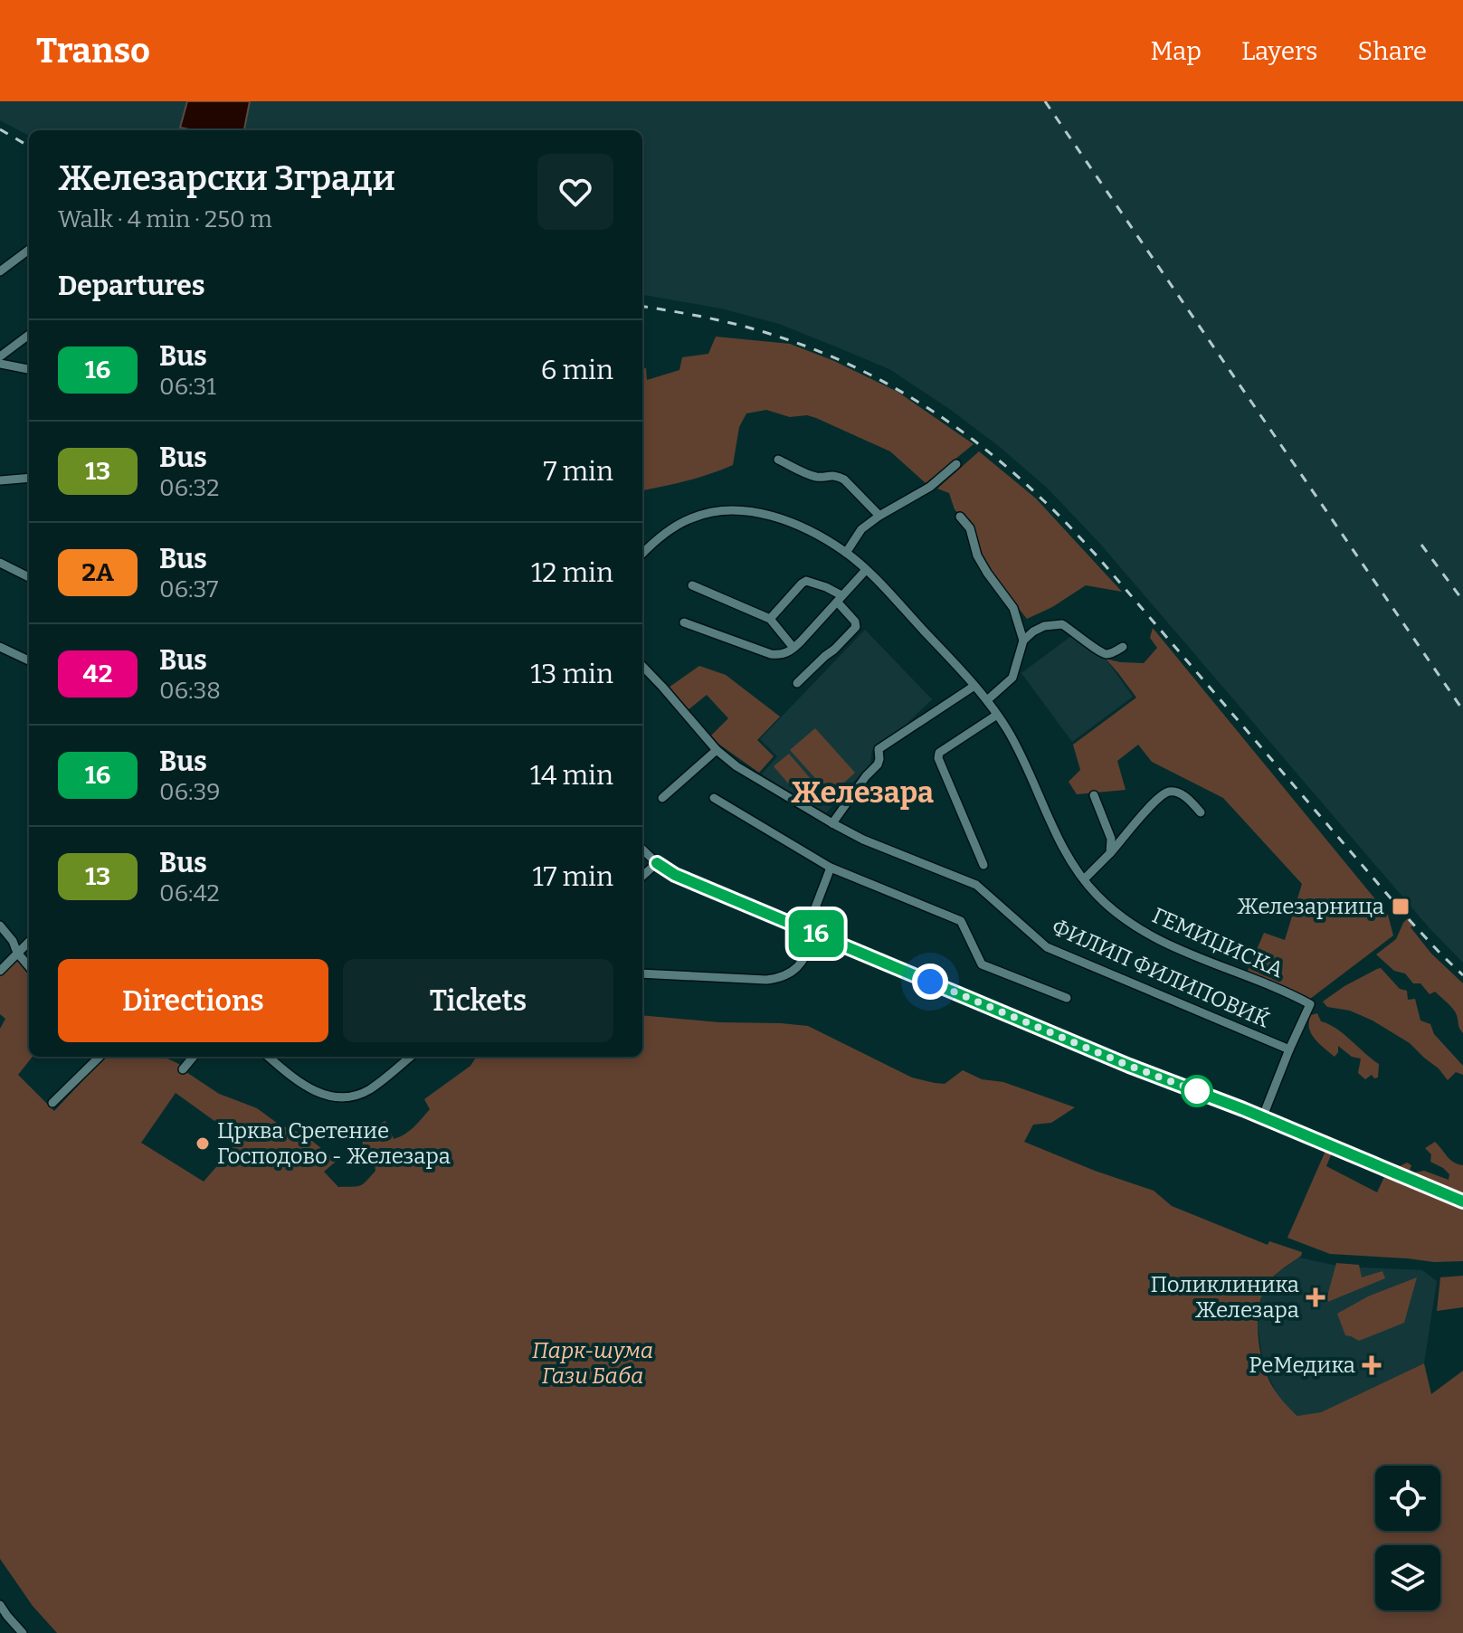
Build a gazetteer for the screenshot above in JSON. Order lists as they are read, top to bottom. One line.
{"streets":{"street":["ГЕМИЏИСКА","ФИЛИП ФИЛИПОВИЌ"]},"crossings":[["ГЕМИЏИСКА","ФИЛИП ФИЛИПОВИЌ"]],"districts":["Железара"],"parks":["Парк-шума Гази Баба"],"places":{"transit":["Железарница"],"other":["Црква Сретение Господово - Железара"],"health":["Поликлиника Железара","РеМедика"]},"lines":["bus line 16"],"page":{"header":"Transo","nav":["Map","Layers","Share"],"on_map":"16","heading":[["Железарски Згради","Walk · 4 min · 250 m"],"Departures"],"list":[{"mark":"16","name":"Bus","note":"06:31","value":"6 min"},{"mark":"13","name":"Bus","note":"06:32","value":"7 min"},{"mark":"2A","name":"Bus","note":"06:37","value":"12 min"},{"mark":"42","name":"Bus","note":"06:38","value":"13 min"},{"mark":"16","name":"Bus","note":"06:39","value":"14 min"},{"mark":"13","name":"Bus","note":"06:42","value":"17 min"}],"buttons":["Directions","Tickets"]}}
